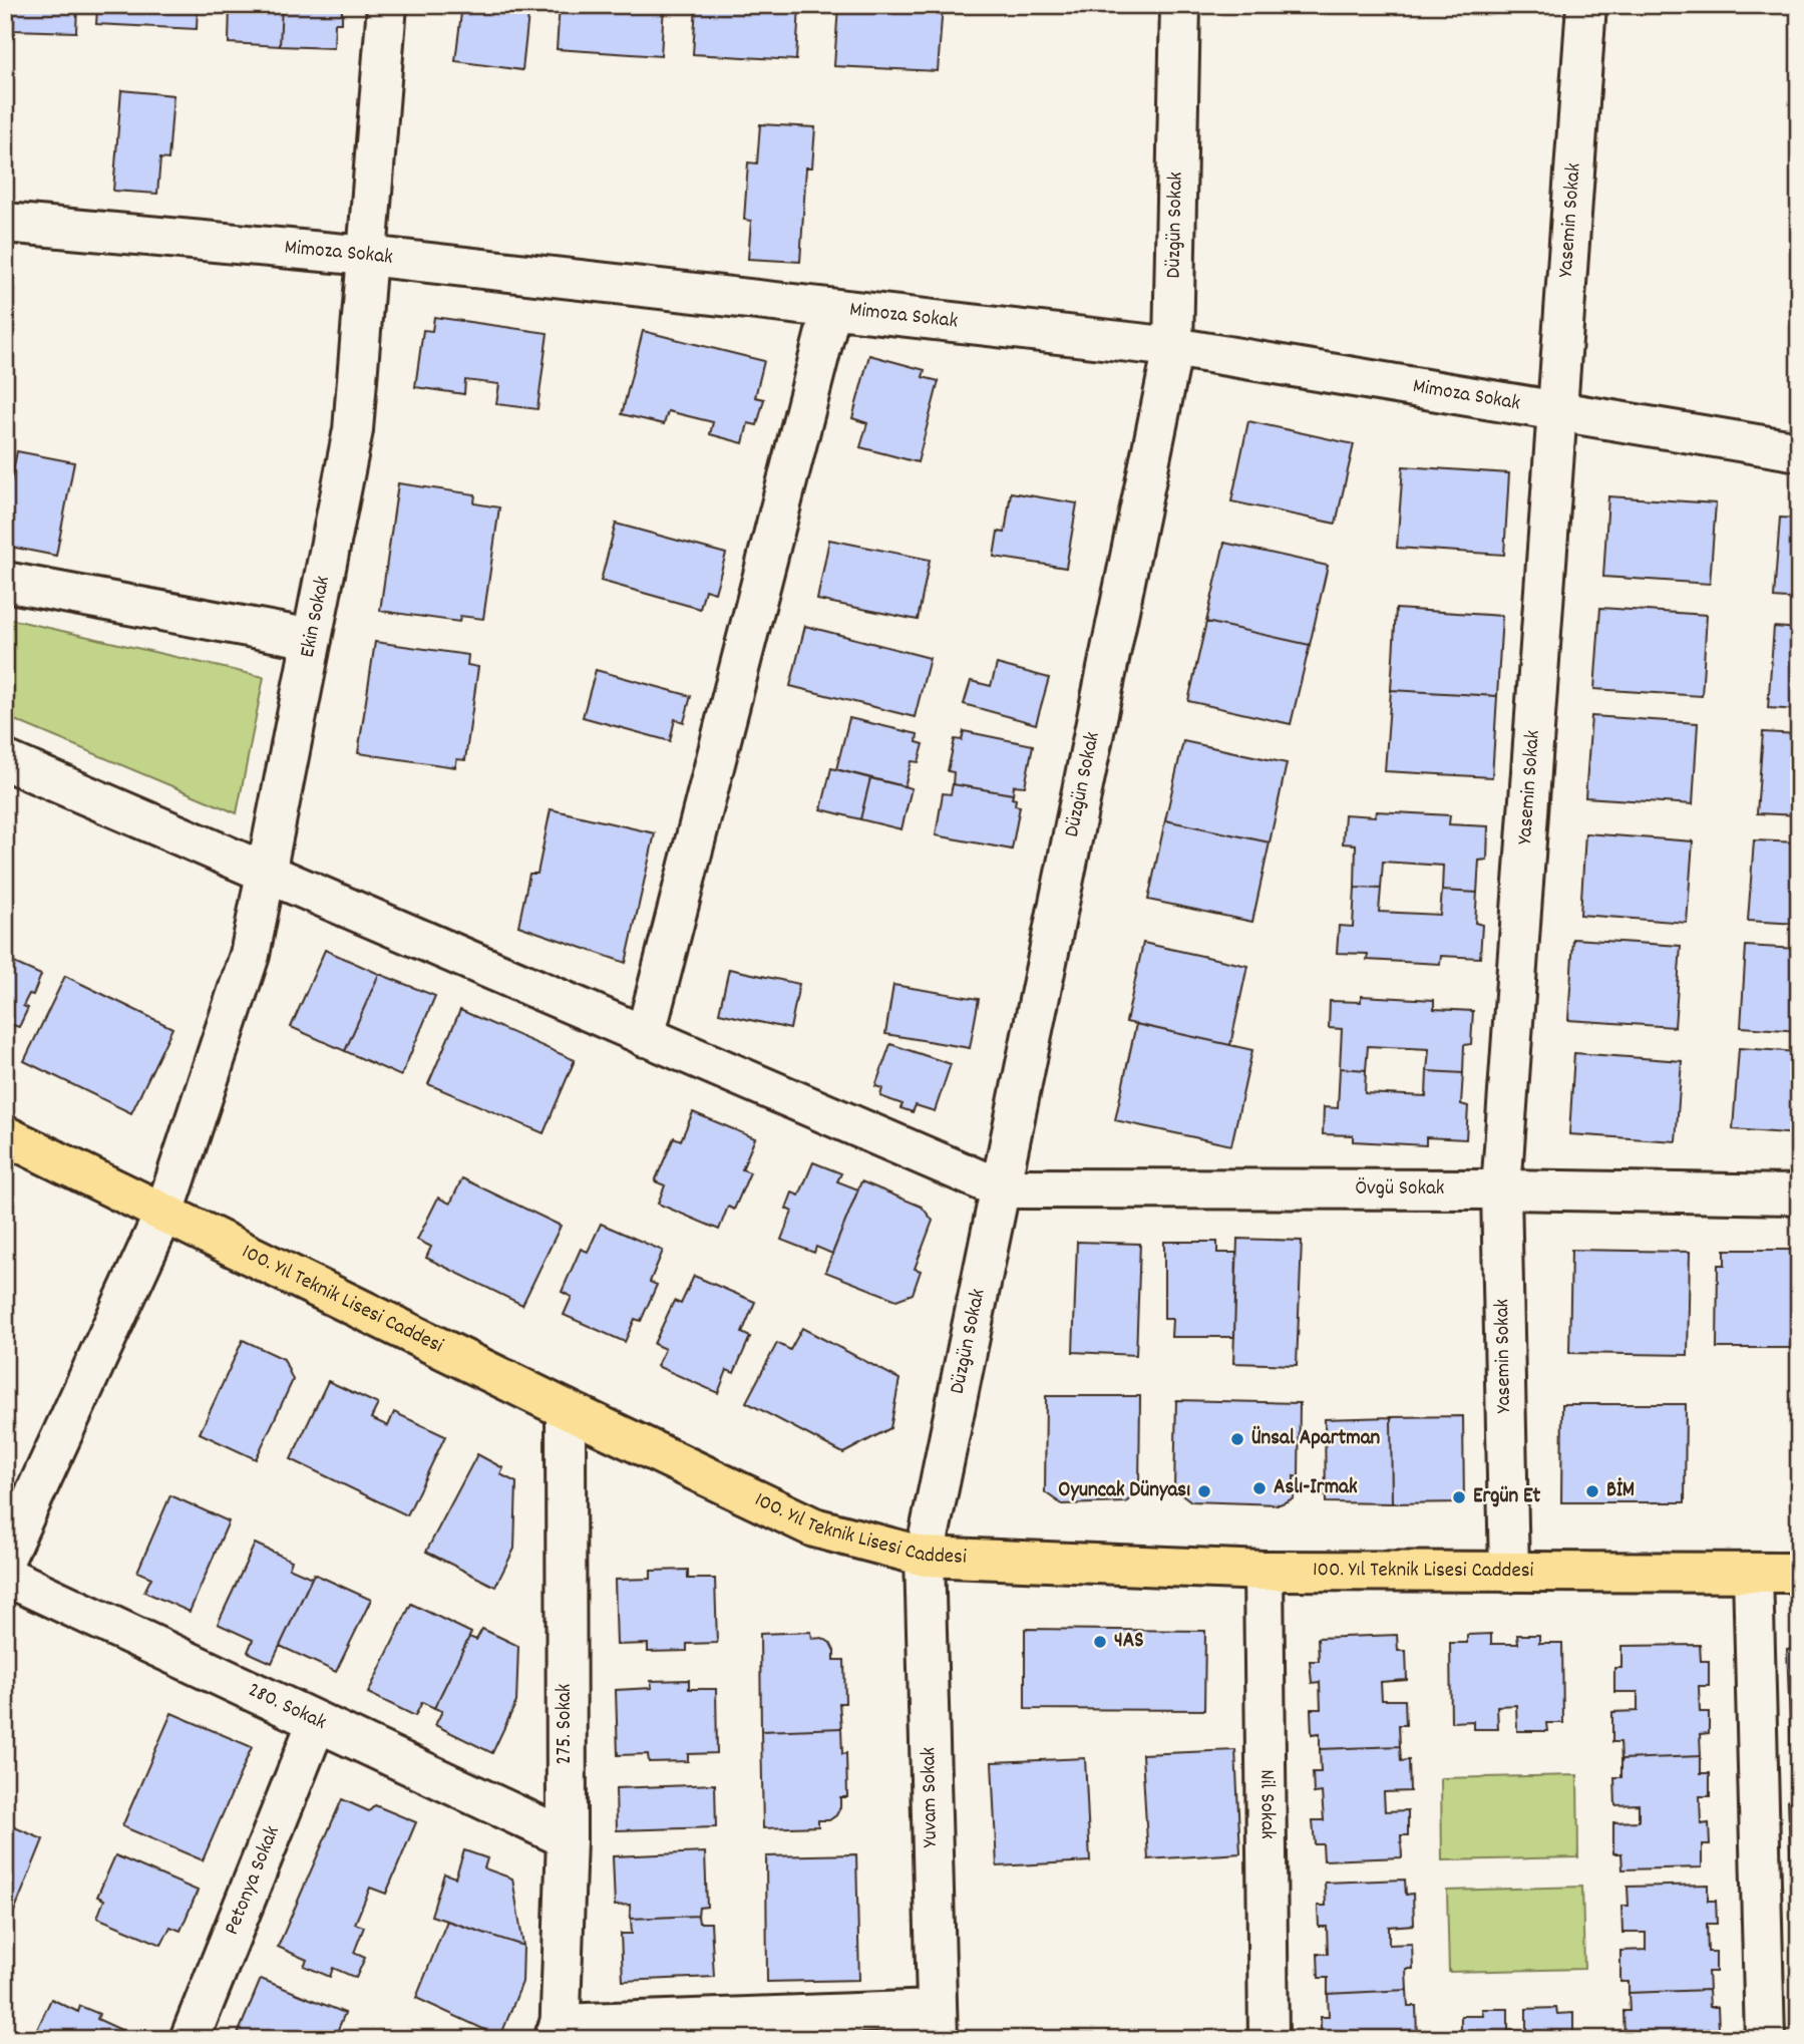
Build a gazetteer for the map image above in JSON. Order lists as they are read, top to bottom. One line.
{"streets":{"main road":["100. Yıl Teknik Lisesi Caddesi"],"street":["Yasemin Sokak","Düzgün Sokak","Mimoza Sokak","Ekin Sokak","Övgü Sokak","280. Sokak","275. Sokak","Yuvam Sokak","Nil Sokak","Petonya Sokak"]},"crossings":[["Yasemin Sokak","Mimoza Sokak"],["Yasemin Sokak","Övgü Sokak"],["Yasemin Sokak","100. Yıl Teknik Lisesi Caddesi"],["Düzgün Sokak","Mimoza Sokak"],["Düzgün Sokak","Övgü Sokak"],["Düzgün Sokak","100. Yıl Teknik Lisesi Caddesi"],["Düzgün Sokak","Yuvam Sokak"],["Mimoza Sokak","Ekin Sokak"],["Ekin Sokak","100. Yıl Teknik Lisesi Caddesi"],["100. Yıl Teknik Lisesi Caddesi","275. Sokak"],["100. Yıl Teknik Lisesi Caddesi","Yuvam Sokak"],["100. Yıl Teknik Lisesi Caddesi","Nil Sokak"],["280. Sokak","275. Sokak"],["280. Sokak","Petonya Sokak"]],"places":["Ünsal Apartman","Aslı-Irmak","Oyuncak Dünyası","BİM","Ergün Et","4AS"]}
